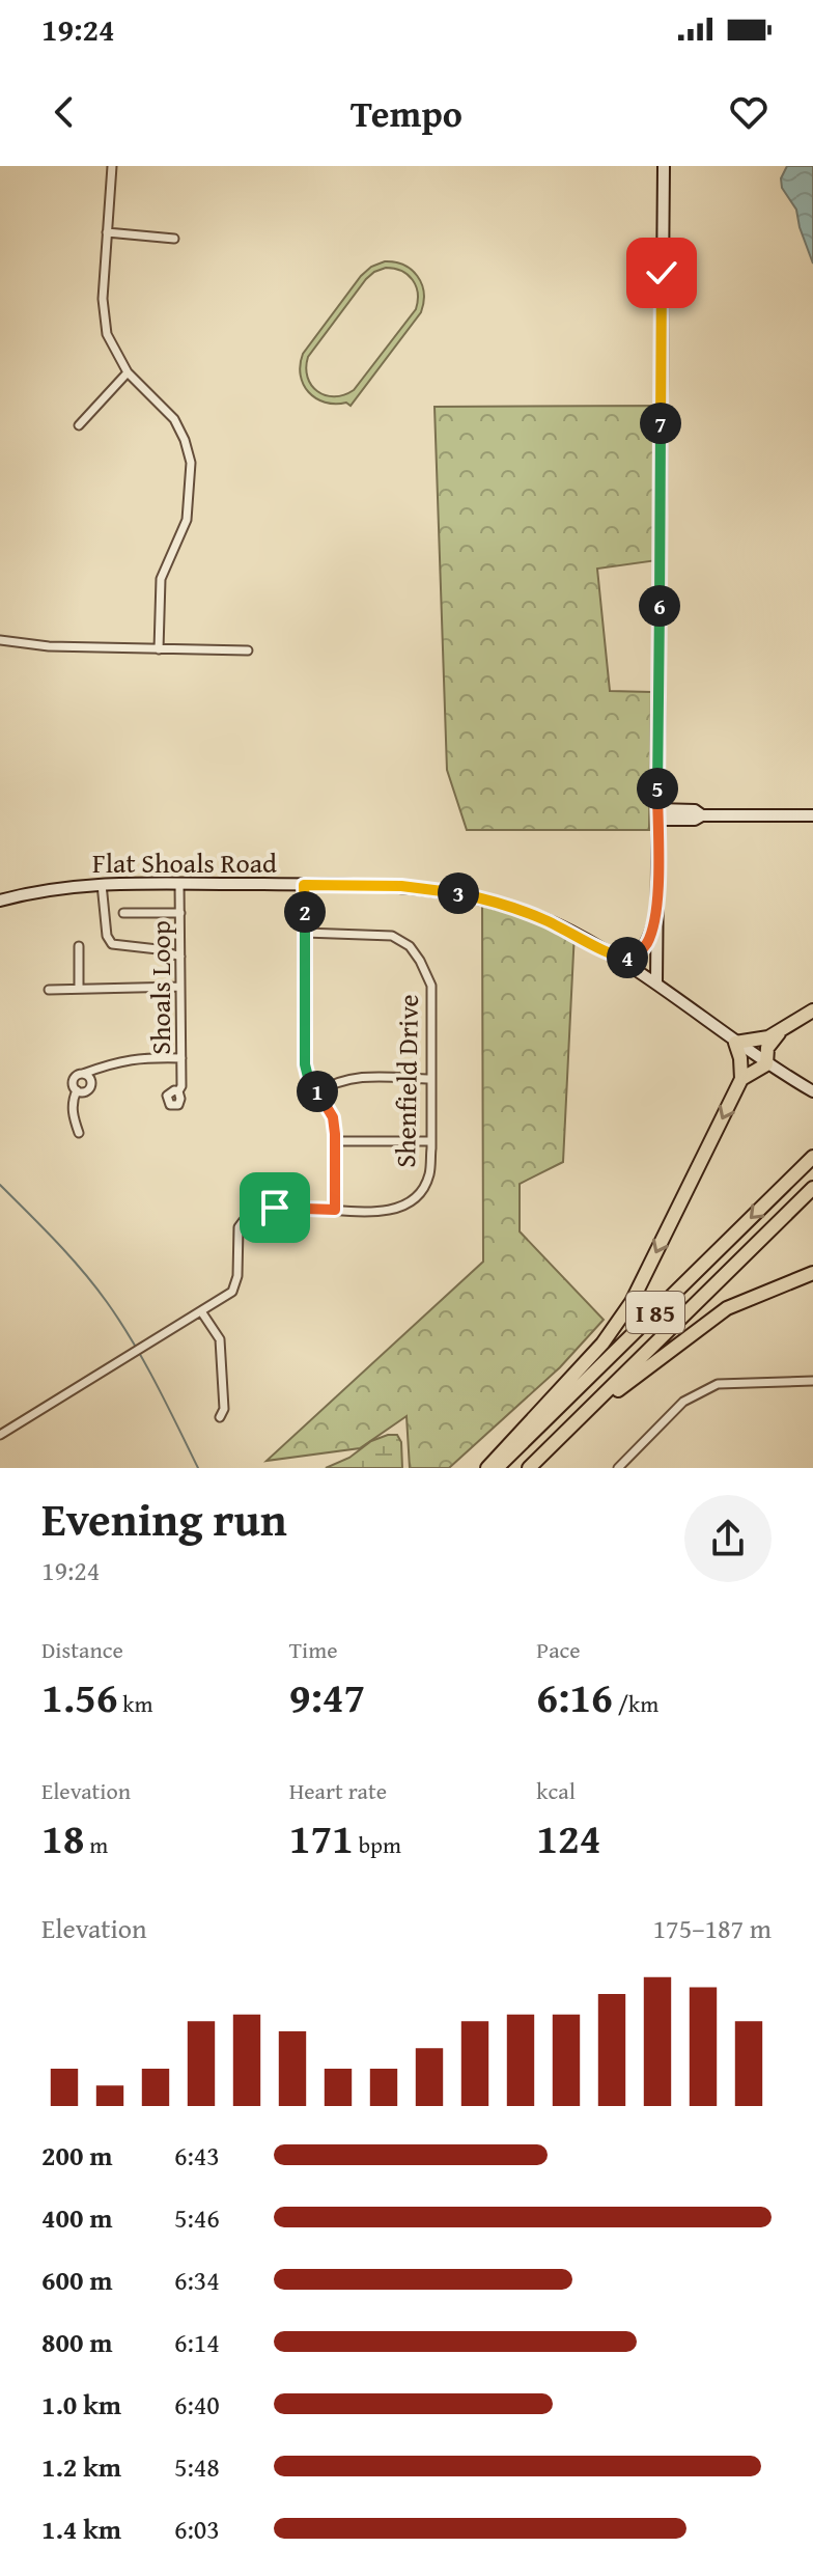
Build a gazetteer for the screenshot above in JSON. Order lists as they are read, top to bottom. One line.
{"streets":{"highway":["I 85"],"street":["Flat Shoals Road","Shoals Loop","Shenfield Drive"]},"crossings":[["Flat Shoals Road","Shoals Loop"]],"page":{"status":"19:24","header":"Tempo","pins":["7","6","5","3","2","4","1"],"heading":["Evening run","19:24"],"stats":[["Distance","1.56 km"],["Time","9:47"],["Pace","6:16 /km"],["Elevation","18 m"],["Heart rate","171 bpm"],["kcal","124"]],"chart":["Elevation","175–187 m"],"list":[{"name":"200 m","note":"6:43"},{"name":"400 m","note":"5:46"},{"name":"600 m","note":"6:34"},{"name":"800 m","note":"6:14"},{"name":"1.0 km","note":"6:40"},{"name":"1.2 km","note":"5:48"},{"name":"1.4 km","note":"6:03"}]}}
